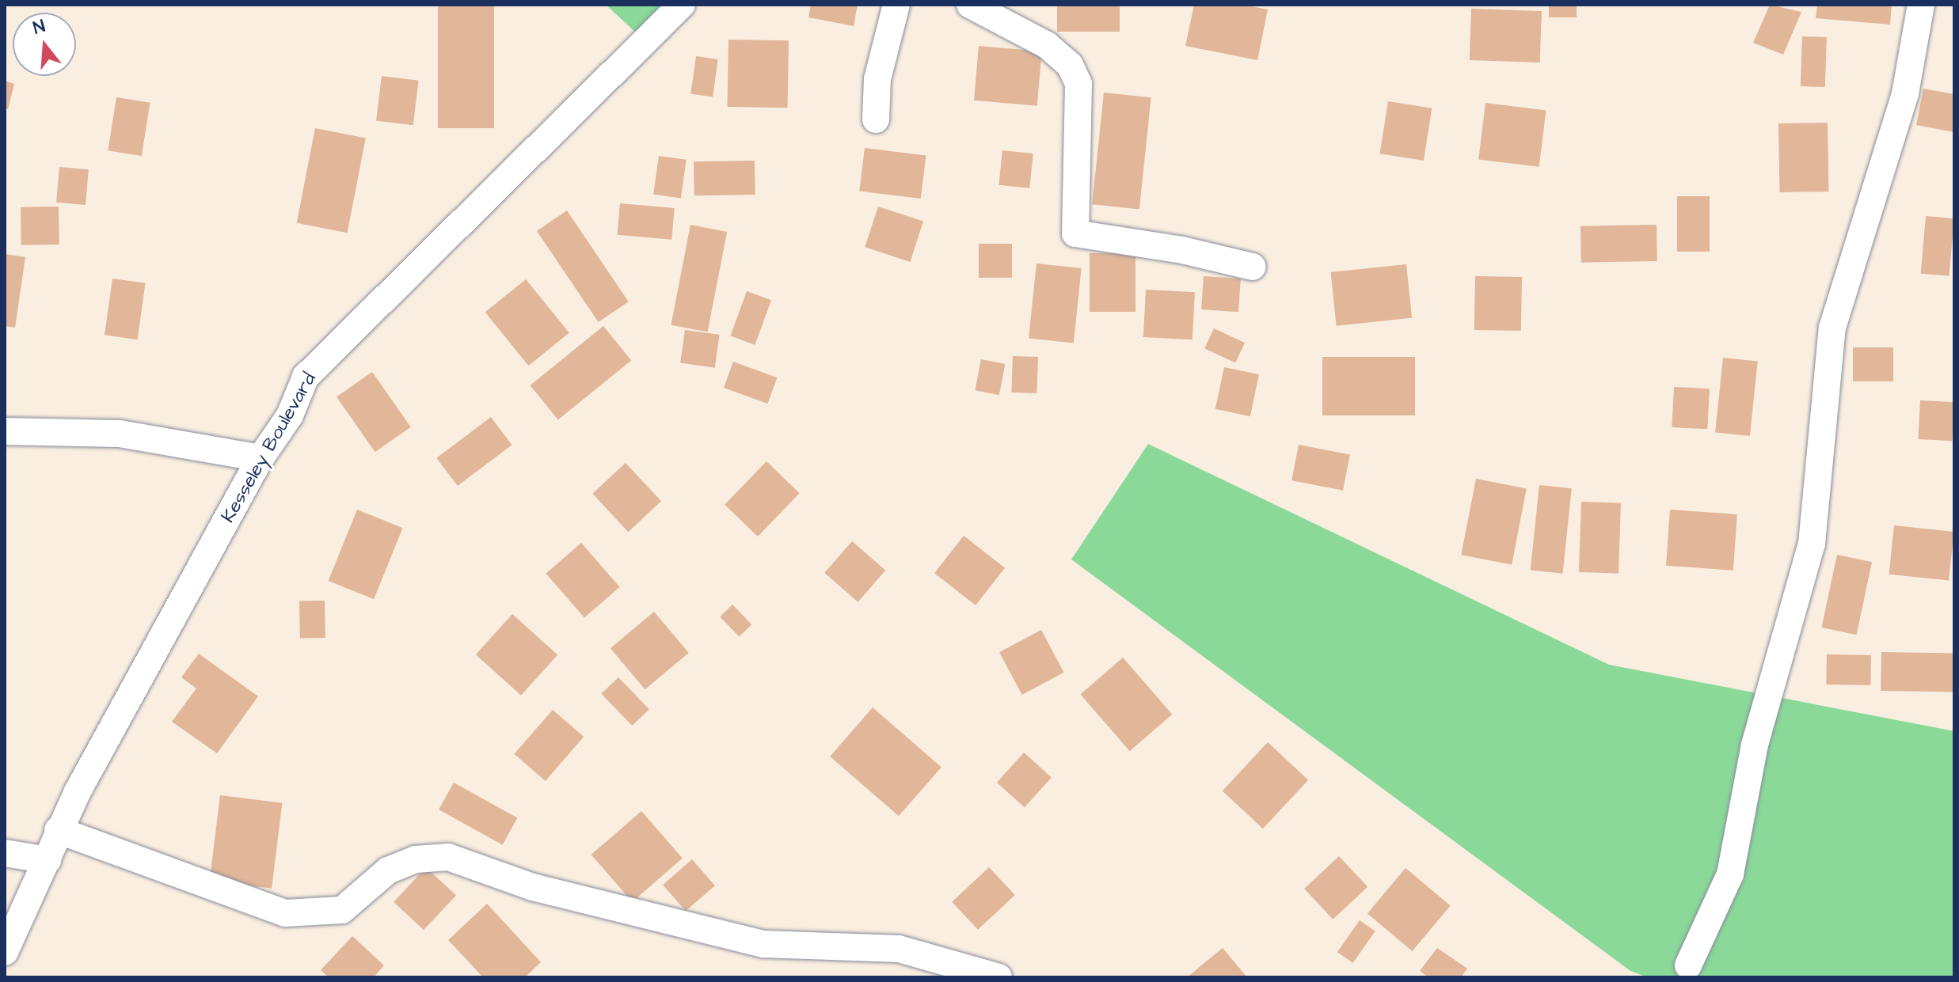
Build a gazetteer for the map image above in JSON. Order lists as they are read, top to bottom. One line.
{"streets":{"street":["Kesseley Boulevard"]},"north":"top"}
